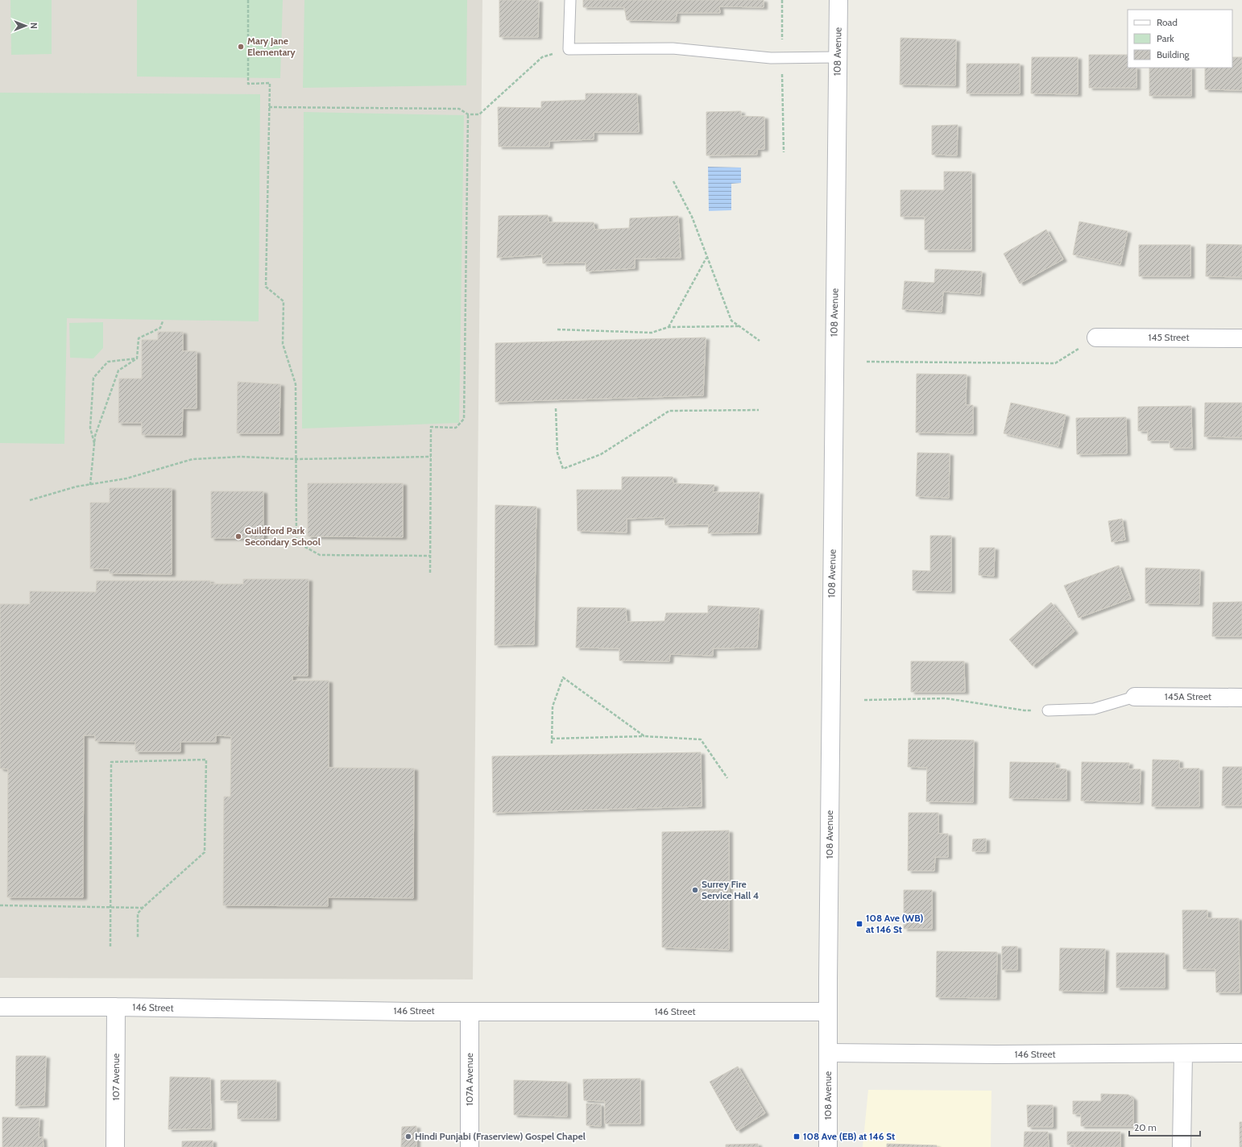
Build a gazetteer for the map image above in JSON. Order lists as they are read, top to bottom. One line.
{"streets":{"street":["108 Avenue","145 Street","145A Street","146 Street","107 Avenue","107A Avenue"]},"crossings":[["108 Avenue","146 Street"],["146 Street","107 Avenue"],["146 Street","107A Avenue"]],"places":{"other":["Mary Jane Elementary","Guildford Park Secondary School","Surrey Fire Service Hall 4","Hindi Punjabi (Fraserview) Gospel Chapel"],"transit":["108 Ave (WB) at 146 St","108 Ave (EB) at 146 St"]},"legend":["Road","Park","Building"],"scale_bar":"20 m","north":"right"}
